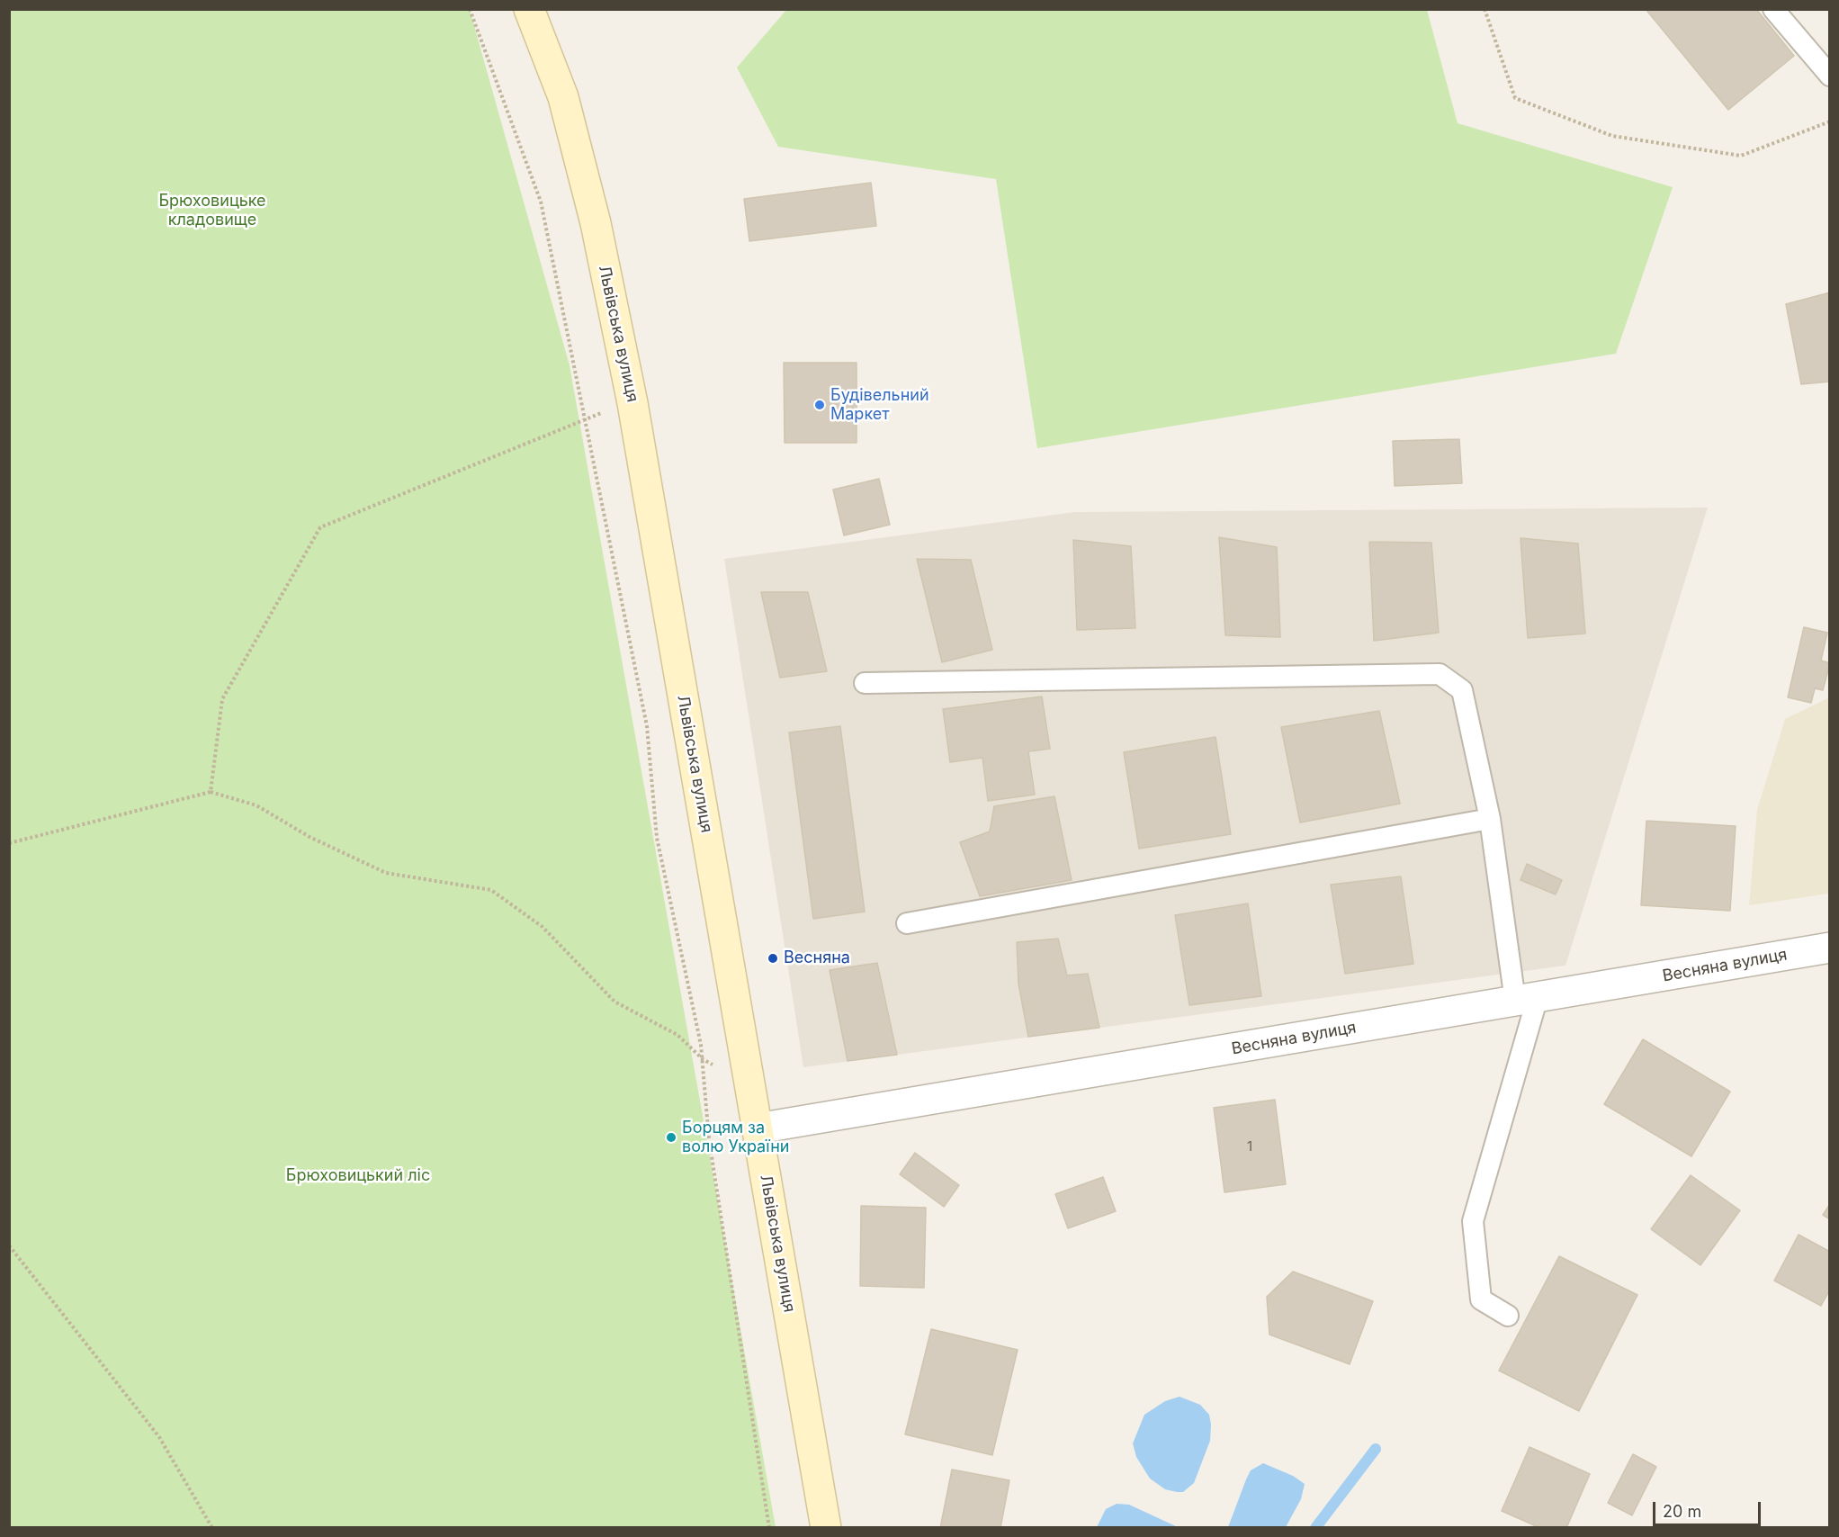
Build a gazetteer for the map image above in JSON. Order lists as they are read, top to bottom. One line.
{"streets":{"main road":["Львівська вулиця"],"street":["Весняна вулиця"]},"crossings":[["Львівська вулиця","Весняна вулиця"]],"parks":["Брюховицьке кладовище","Брюховицький ліс"],"places":["Будівельний Маркет","Весняна","Борцям за волю України"],"house_numbers":["1"],"scale_bar":"20 m"}
